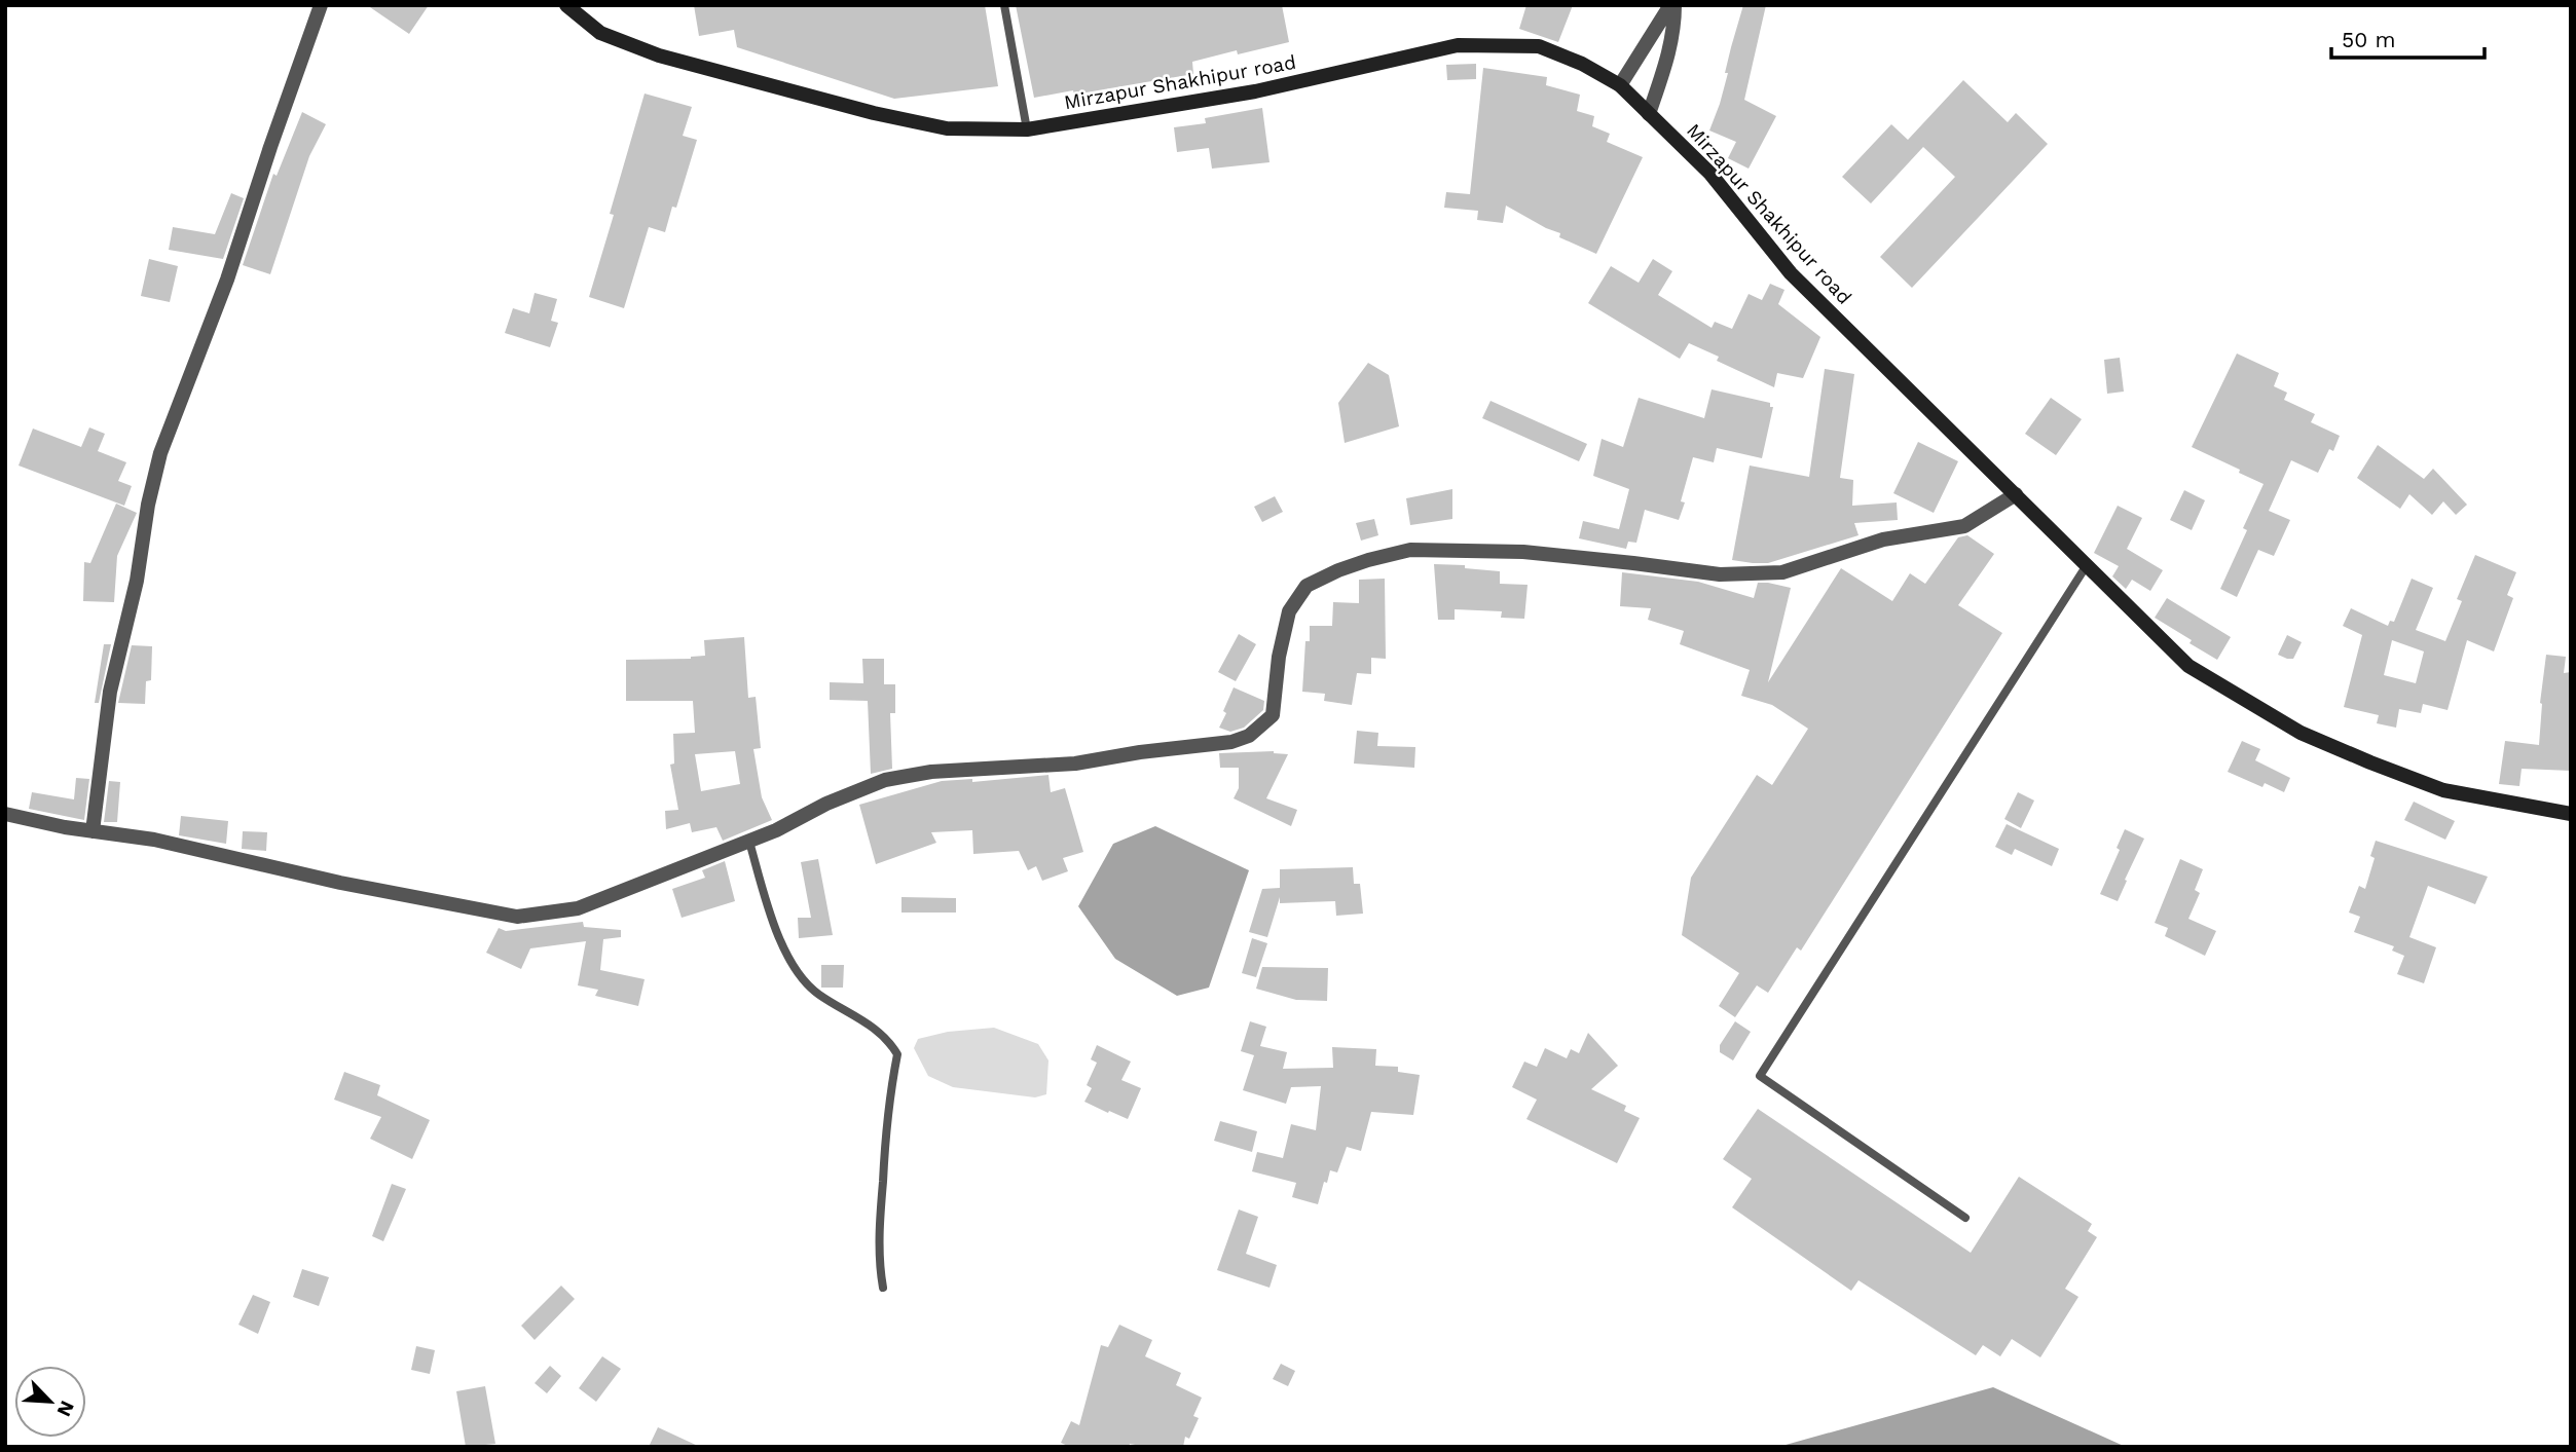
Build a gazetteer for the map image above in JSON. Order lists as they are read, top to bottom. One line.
{"streets":{"main road":["Mirzapur Shakhipur road"]},"scale_bar":"50 m","north":"bottom right"}
